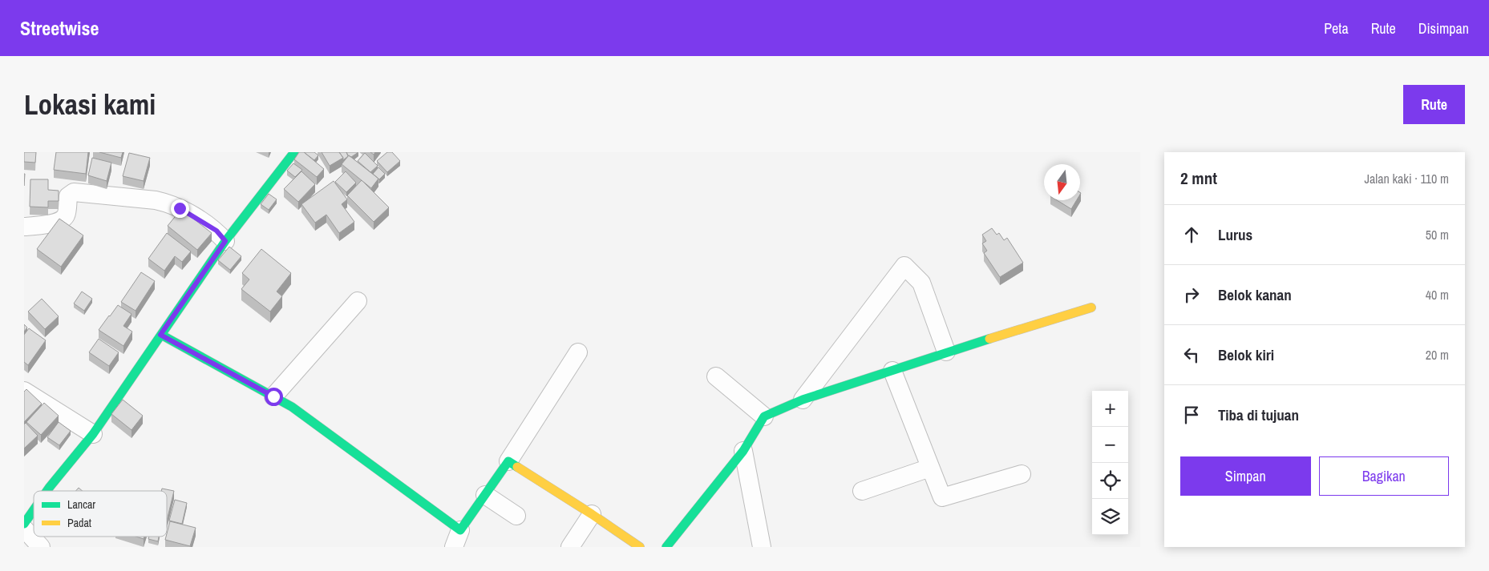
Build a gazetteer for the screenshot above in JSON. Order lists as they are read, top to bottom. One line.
{"legend":["Lancar","Padat"],"north":"bottom","page":{"header":"Streetwise","nav":["Peta","Rute","Disimpan"],"buttons":["Rute",["Simpan","Bagikan"]],"title":"Lokasi kami","heading":["2 mnt","Jalan kaki · 110 m"],"list":[["Lurus","50 m"],["Belok kanan","40 m"],["Belok kiri","20 m"],"Tiba di tujuan"],"map_buttons":["+","−"]}}
